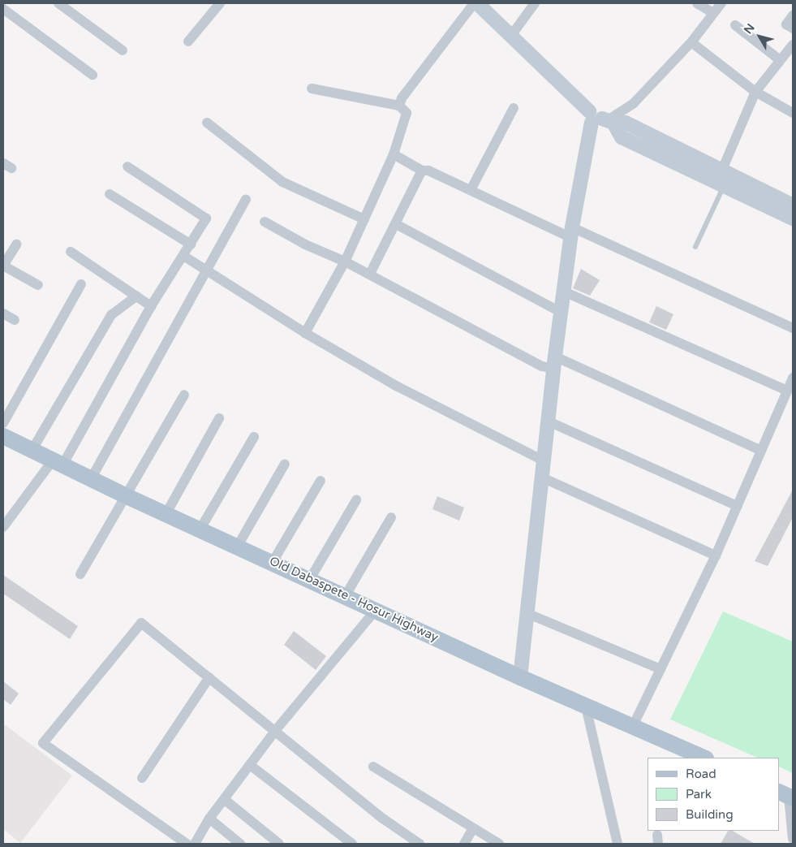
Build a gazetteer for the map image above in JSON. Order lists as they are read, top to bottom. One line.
{"streets":{"main road":["Old Dabaspete - Hosur Highway"]},"legend":["Road","Park","Building"],"north":"top left"}
